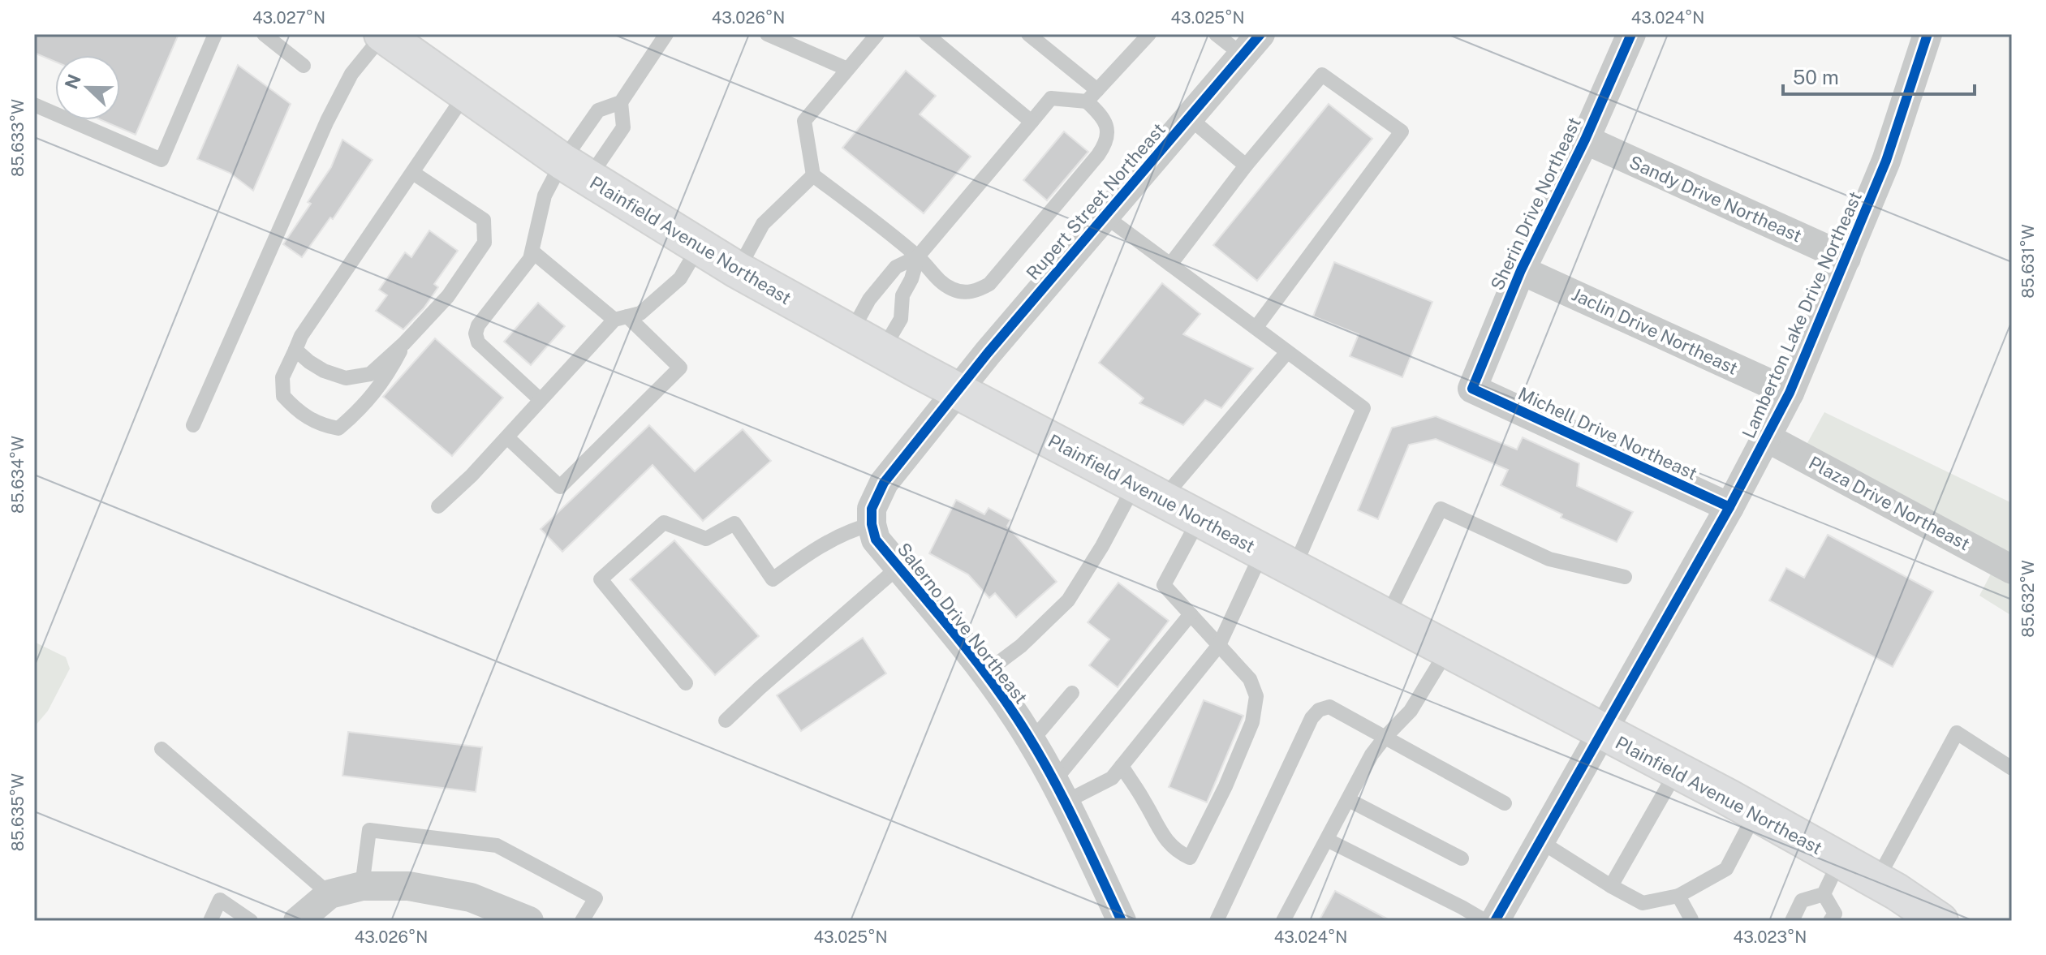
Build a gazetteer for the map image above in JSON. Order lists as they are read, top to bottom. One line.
{"streets":{"main road":["Plainfield Avenue Northeast"],"street":["Sandy Drive Northeast","Rupert Street Northeast","Sherin Drive Northeast","Lamberton Lake Drive Northeast","Jaclin Drive Northeast","Michell Drive Northeast","Plaza Drive Northeast","Salerno Drive Northeast"]},"crossings":[["Sandy Drive Northeast","Sherin Drive Northeast"],["Sandy Drive Northeast","Lamberton Lake Drive Northeast"],["Rupert Street Northeast","Plainfield Avenue Northeast"],["Sherin Drive Northeast","Jaclin Drive Northeast"],["Sherin Drive Northeast","Michell Drive Northeast"],["Plainfield Avenue Northeast","Lamberton Lake Drive Northeast"],["Lamberton Lake Drive Northeast","Jaclin Drive Northeast"],["Lamberton Lake Drive Northeast","Michell Drive Northeast"],["Lamberton Lake Drive Northeast","Plaza Drive Northeast"]],"scale_bar":"50 m","north":"left","coordinates":["43.027°N","43.026°N","43.025°N","43.024°N","85.633°W","85.631°W","85.634°W","85.632°W","85.635°W","43.023°N"]}
